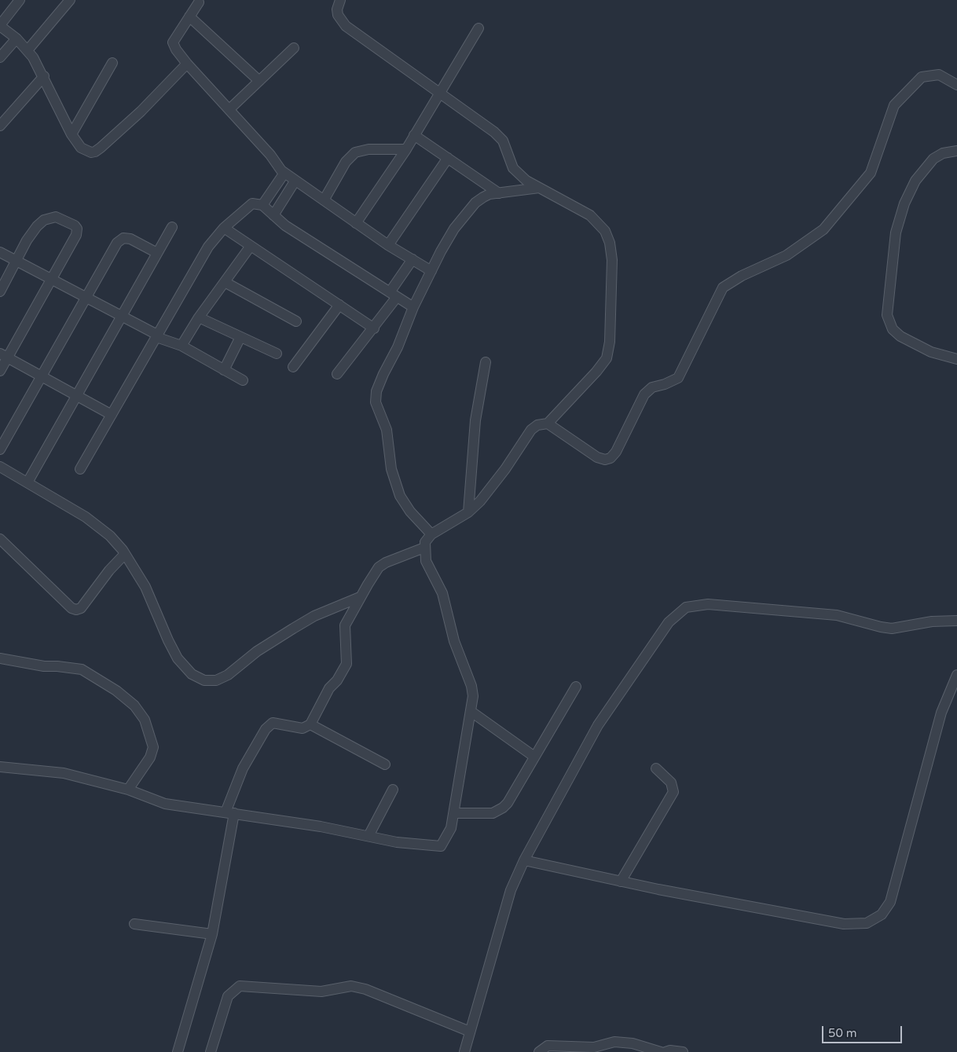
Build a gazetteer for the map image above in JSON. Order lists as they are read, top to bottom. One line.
{"scale_bar":"50 m"}
